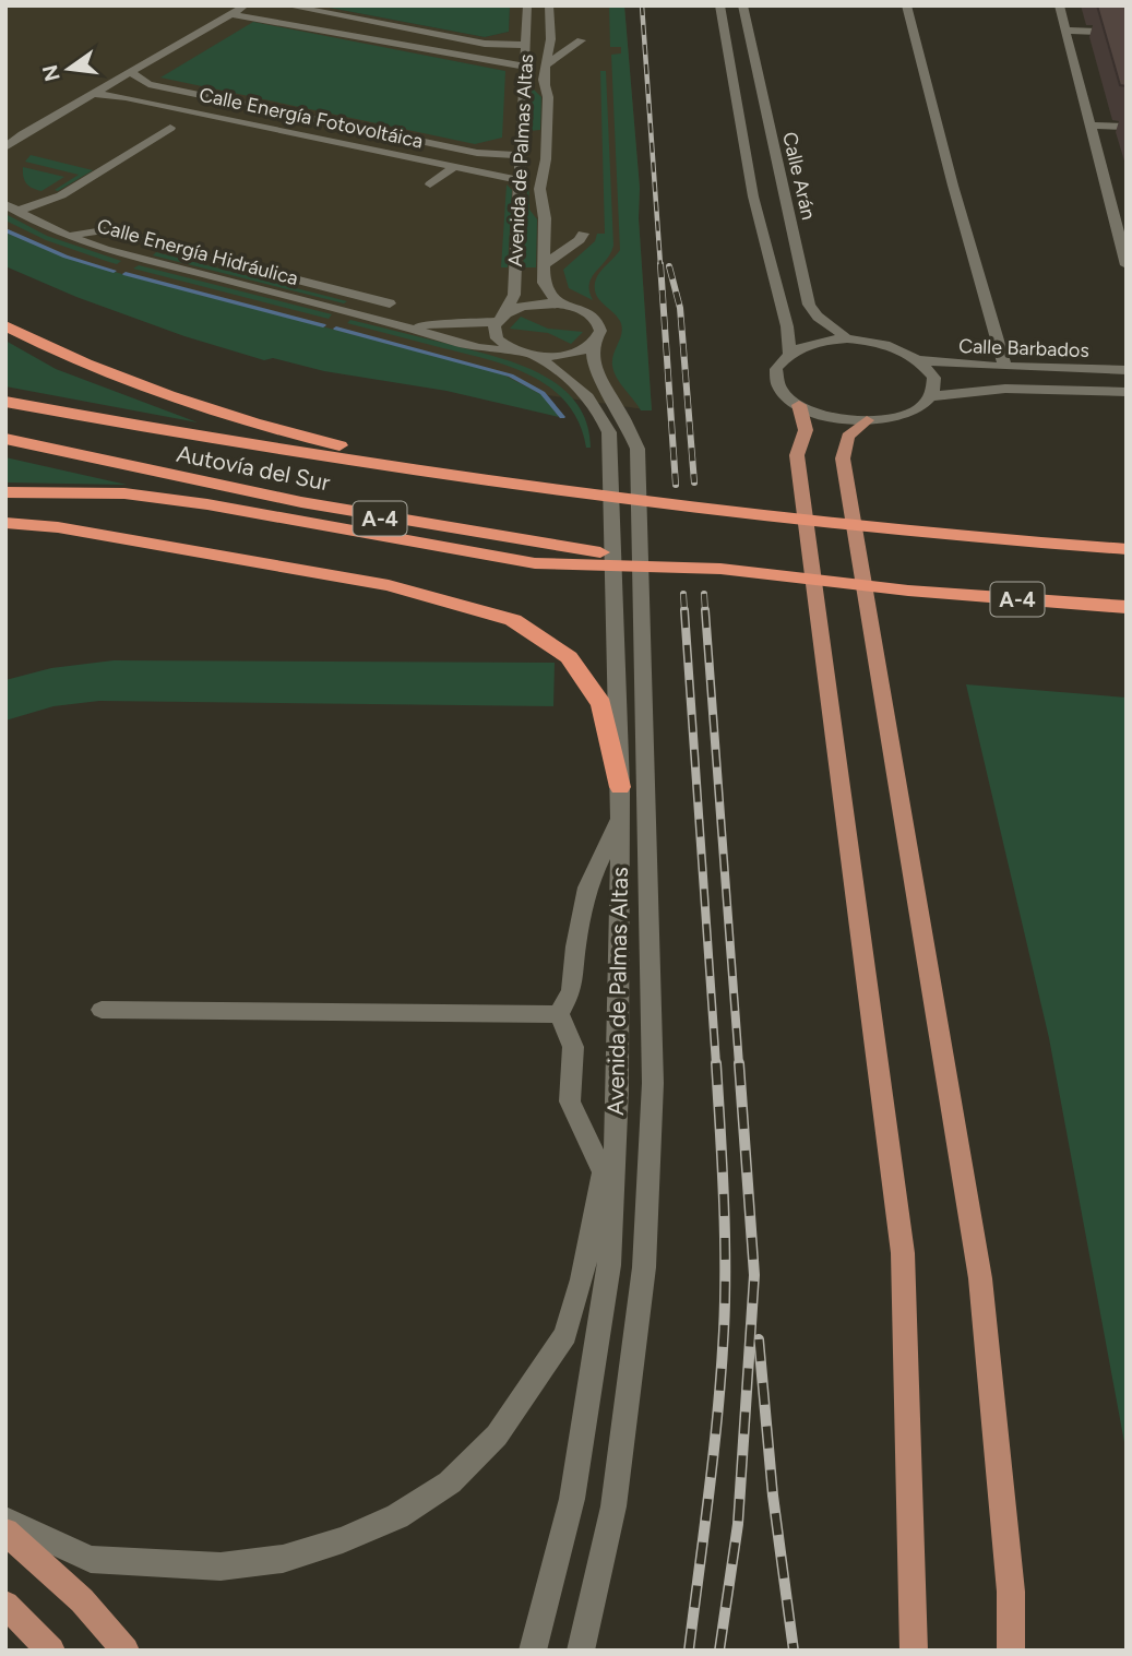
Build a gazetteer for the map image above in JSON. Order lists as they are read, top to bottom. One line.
{"streets":{"highway":["Autovía del Sur","A-4"],"street":["Calle Energía Fotovoltáica","Avenida de Palmas Altas","Calle Arán","Calle Energía Hidráulica","Calle Barbados"]},"crossings":[["Calle Energía Fotovoltáica","Avenida de Palmas Altas"],["Avenida de Palmas Altas","Calle Energía Hidráulica"],["Calle Arán","Calle Barbados"],["Autovía del Sur","A-4"]],"north":"left"}
